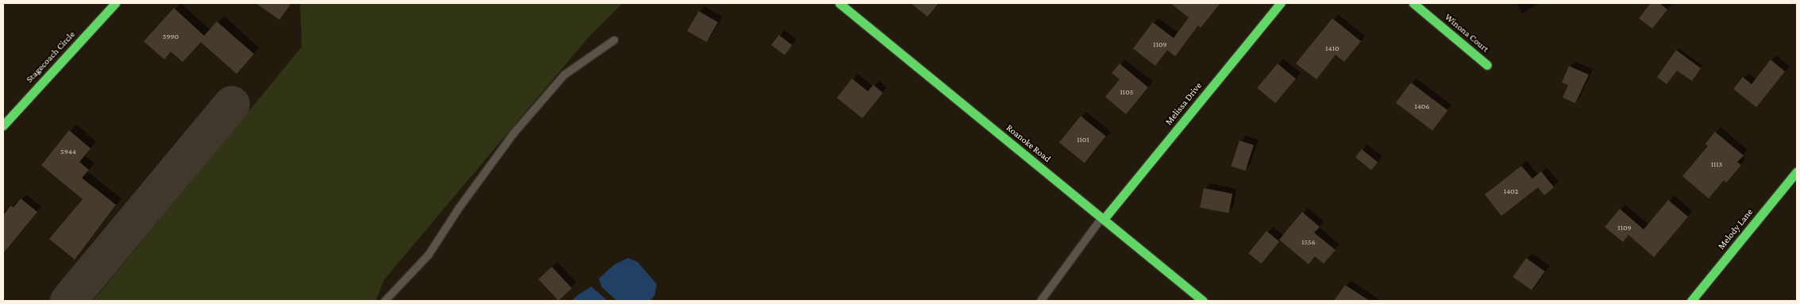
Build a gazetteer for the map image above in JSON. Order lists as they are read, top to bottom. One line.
{"streets":{"street":["Winona Court","Stagecoach Circle","Melissa Drive","Roanoke Road","Melody Lane"]},"crossings":[["Melissa Drive","Roanoke Road"]],"house_numbers":["5990","1109","1410","1105","1406","1101","5944","1113","1402","1109","1556"]}
